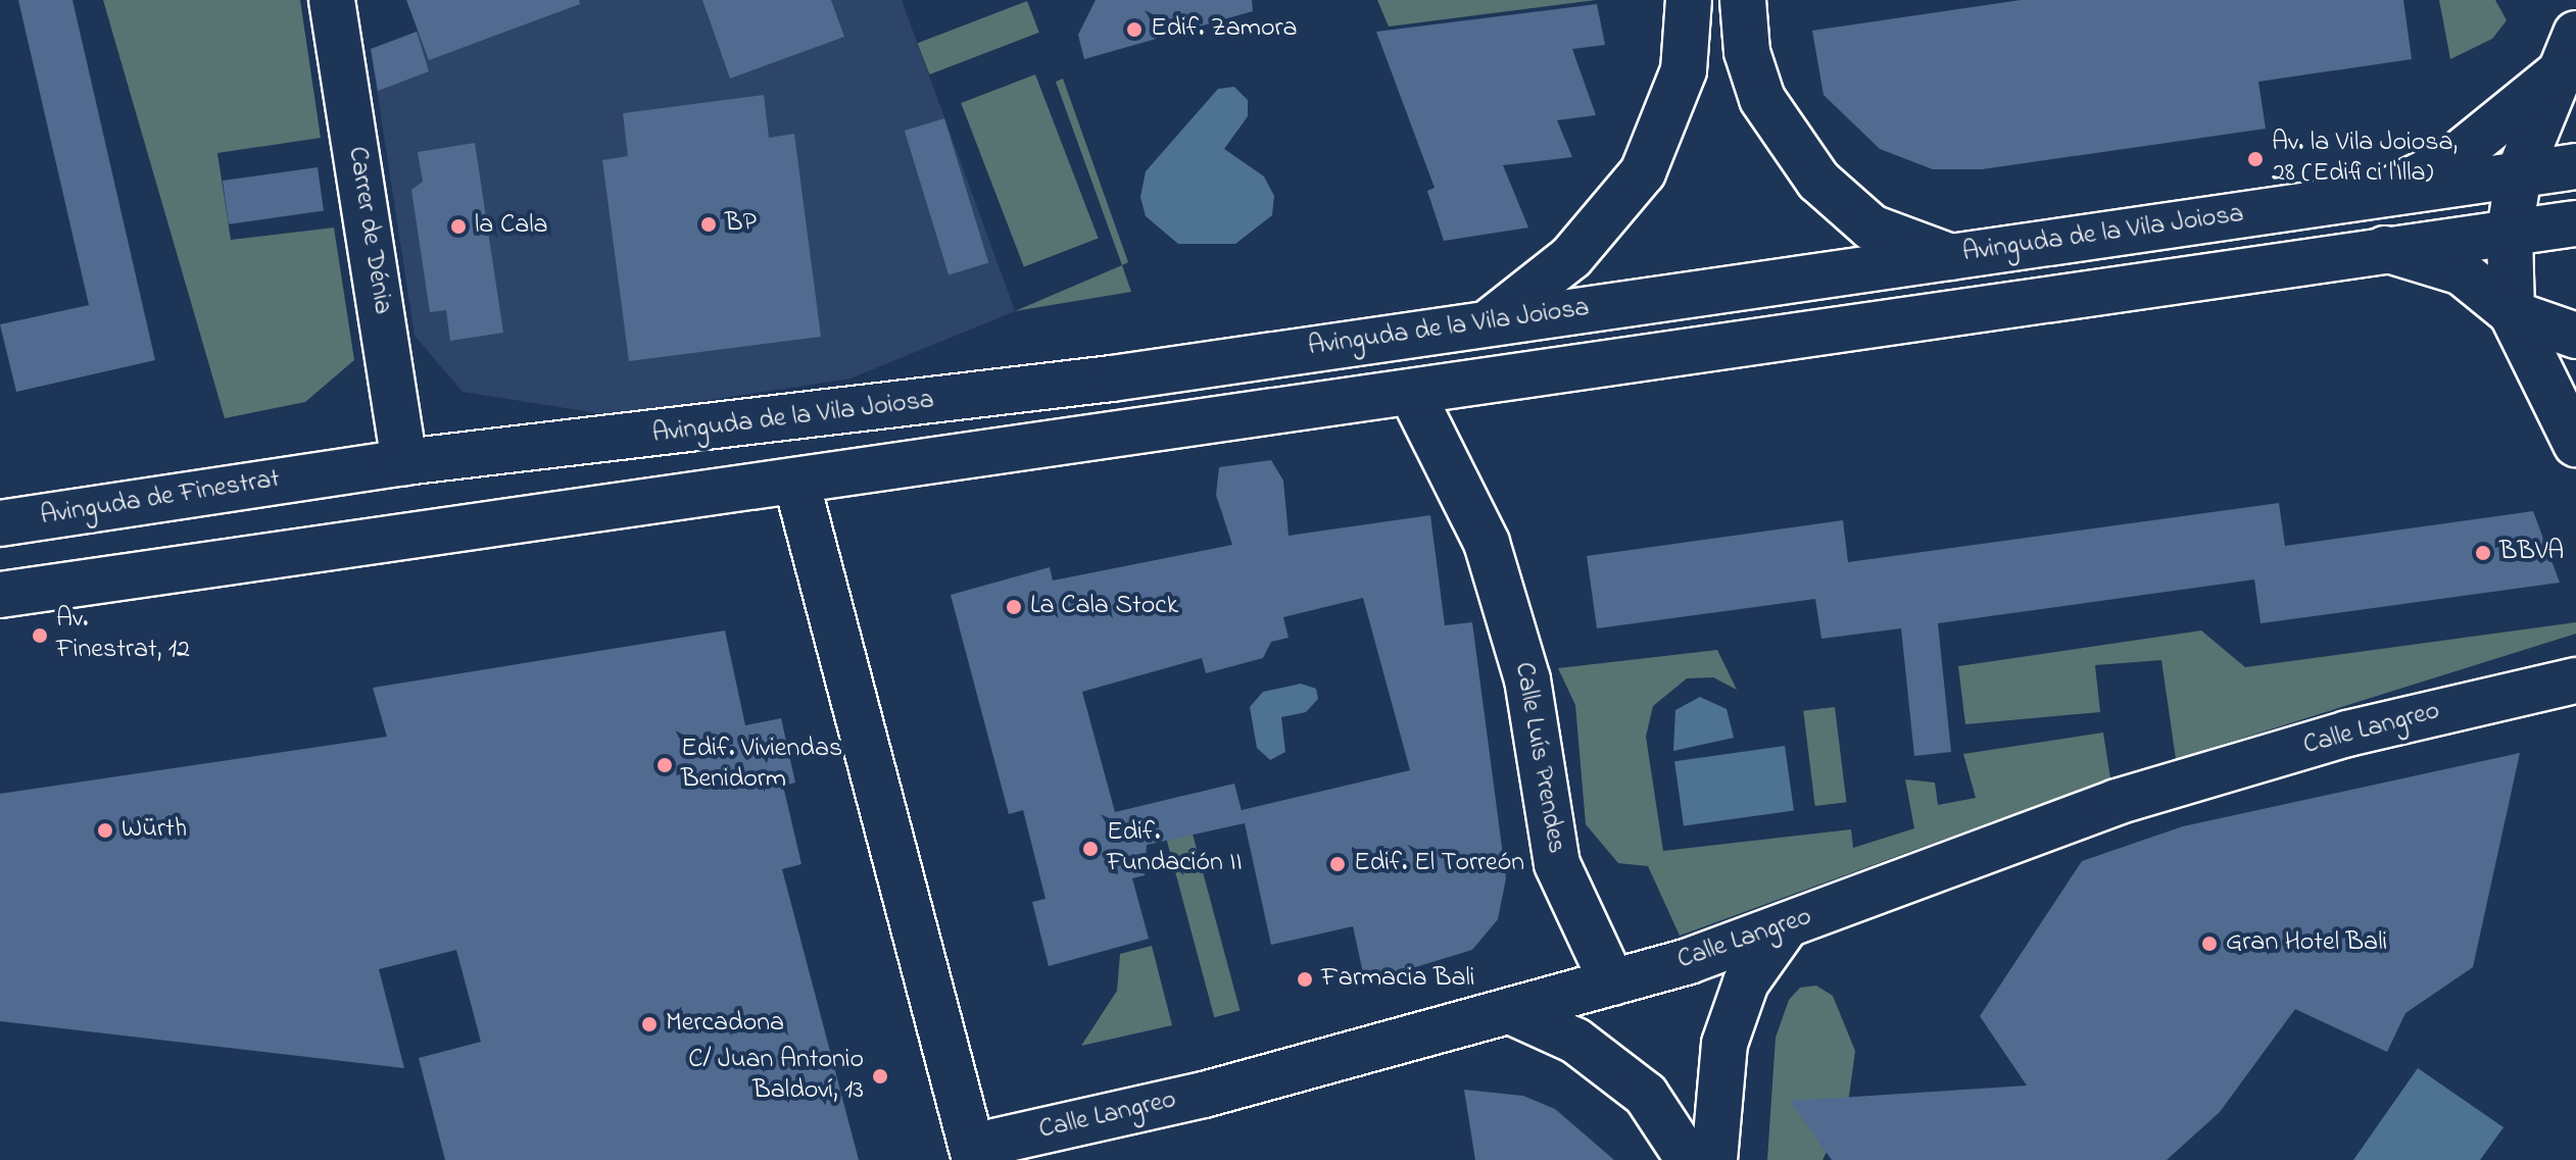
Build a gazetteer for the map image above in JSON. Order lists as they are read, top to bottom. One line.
{"streets":{"street":["Carrer de Dénia","Avinguda de la Vila Joiosa","Avinguda de Finestrat","Calle Langreo","Calle Luís Prendes"]},"crossings":[["Carrer de Dénia","Avinguda de la Vila Joiosa"],["Avinguda de la Vila Joiosa","Avinguda de Finestrat"],["Avinguda de la Vila Joiosa","Calle Luís Prendes"],["Calle Langreo","Calle Luís Prendes"]],"places":["Edif. Zamora","Av. la Vila Joiosa, 28 (Edifici l'Illa)","BP","la Cala","BBVA","La Cala Stock","Av. Finestrat, 12","Edif. Viviendas Benidorm","Würth","Edif. Fundación II","Edif. El Torreón","Gran Hotel Bali","Farmacia Bali","Mercadona","C/ Juan Antonio Baldoví, 13"]}
